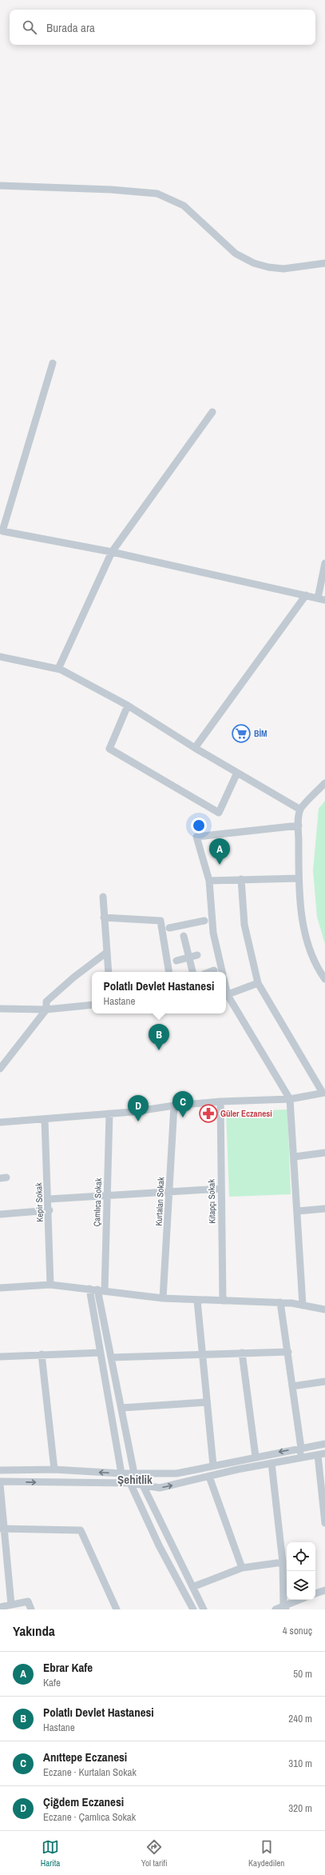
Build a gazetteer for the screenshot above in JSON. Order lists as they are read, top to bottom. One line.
{"streets":{"street":["Kurtalan Sokak","Kitapçı Sokak","Kepir Sokak","Çamlıca Sokak"]},"districts":["Şehitlik"],"places":{"supermarket":["BİM"],"pharmacy":["Güler Eczanesi"]},"page":{"search":"Burada ara","pins":["A","B","C","D"],"popup":["Polatlı Devlet Hastanesi","Hastane"],"heading":["Yakında","4 sonuç"],"list":[{"mark":"A","name":"Ebrar Kafe","note":"Kafe","value":"50 m"},{"mark":"B","name":"Polatlı Devlet Hastanesi","note":"Hastane","value":"240 m"},{"mark":"C","name":"Anıttepe Eczanesi","note":"Eczane · Kurtalan Sokak","value":"310 m"},{"mark":"D","name":"Çiğdem Eczanesi","note":"Eczane · Çamlıca Sokak","value":"320 m"}],"nav":["Harita","Yol tarifi","Kaydedilen"]}}
